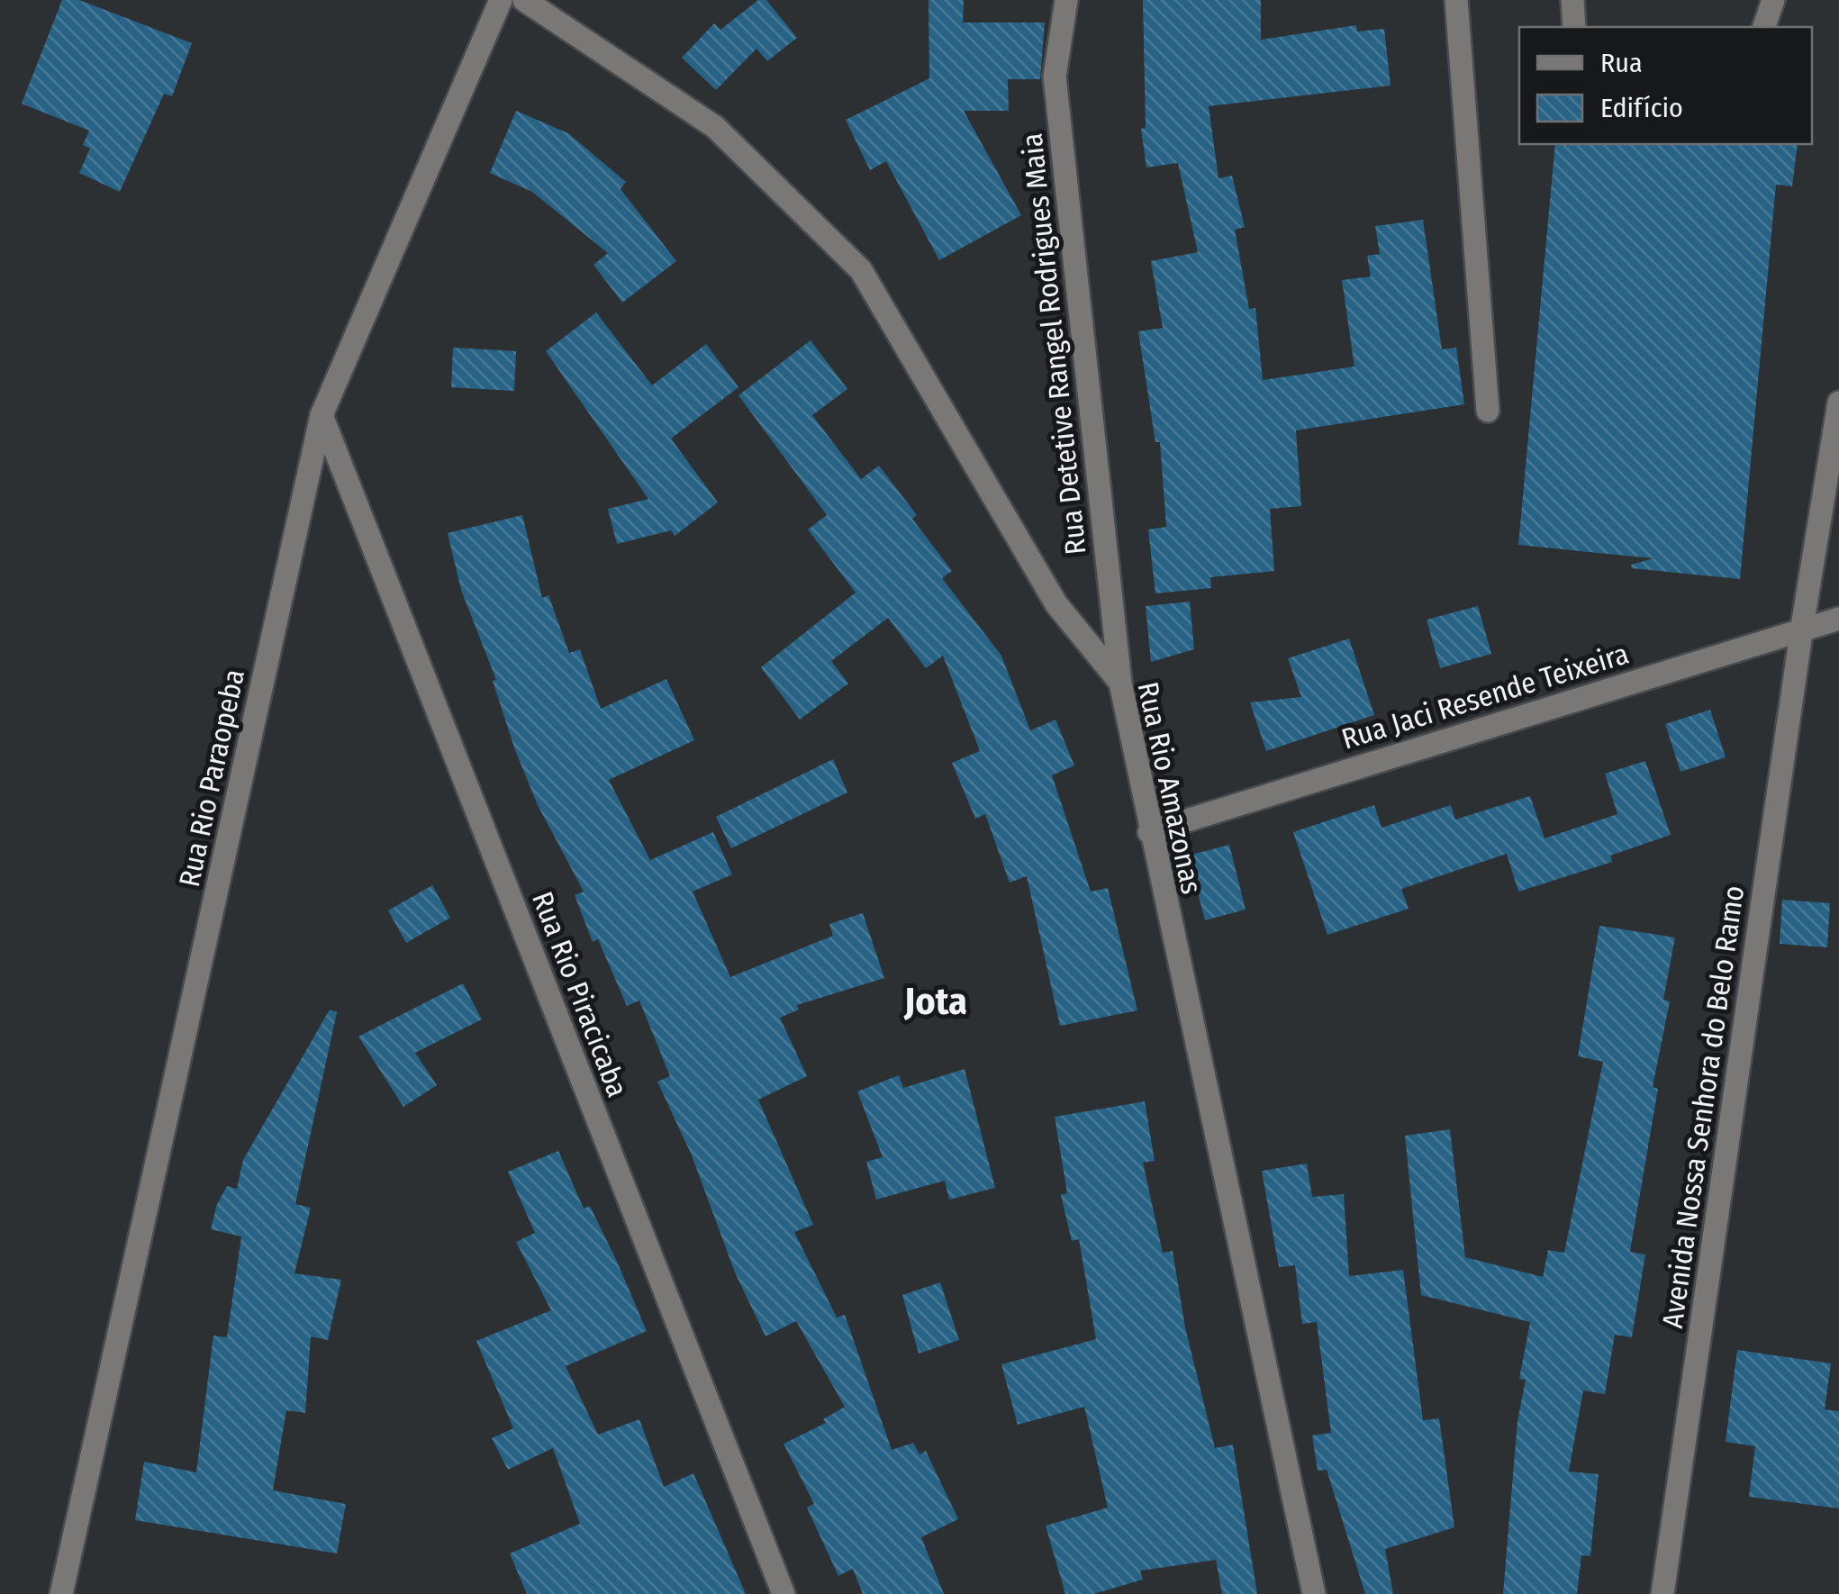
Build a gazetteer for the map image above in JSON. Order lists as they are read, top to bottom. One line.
{"streets":{"street":["Rua Detetive Rangel Rodrigues Maia","Rua Jaci Resende Teixeira","Rua Rio Paraopeba","Rua Rio Amazonas","Rua Rio Piracicaba","Avenida Nossa Senhora do Belo Ramo"]},"crossings":[["Rua Detetive Rangel Rodrigues Maia","Rua Rio Amazonas"],["Rua Jaci Resende Teixeira","Rua Rio Amazonas"],["Rua Jaci Resende Teixeira","Avenida Nossa Senhora do Belo Ramo"],["Rua Rio Paraopeba","Rua Rio Piracicaba"]],"districts":["Jota"],"legend":["Rua","Edifício"]}
